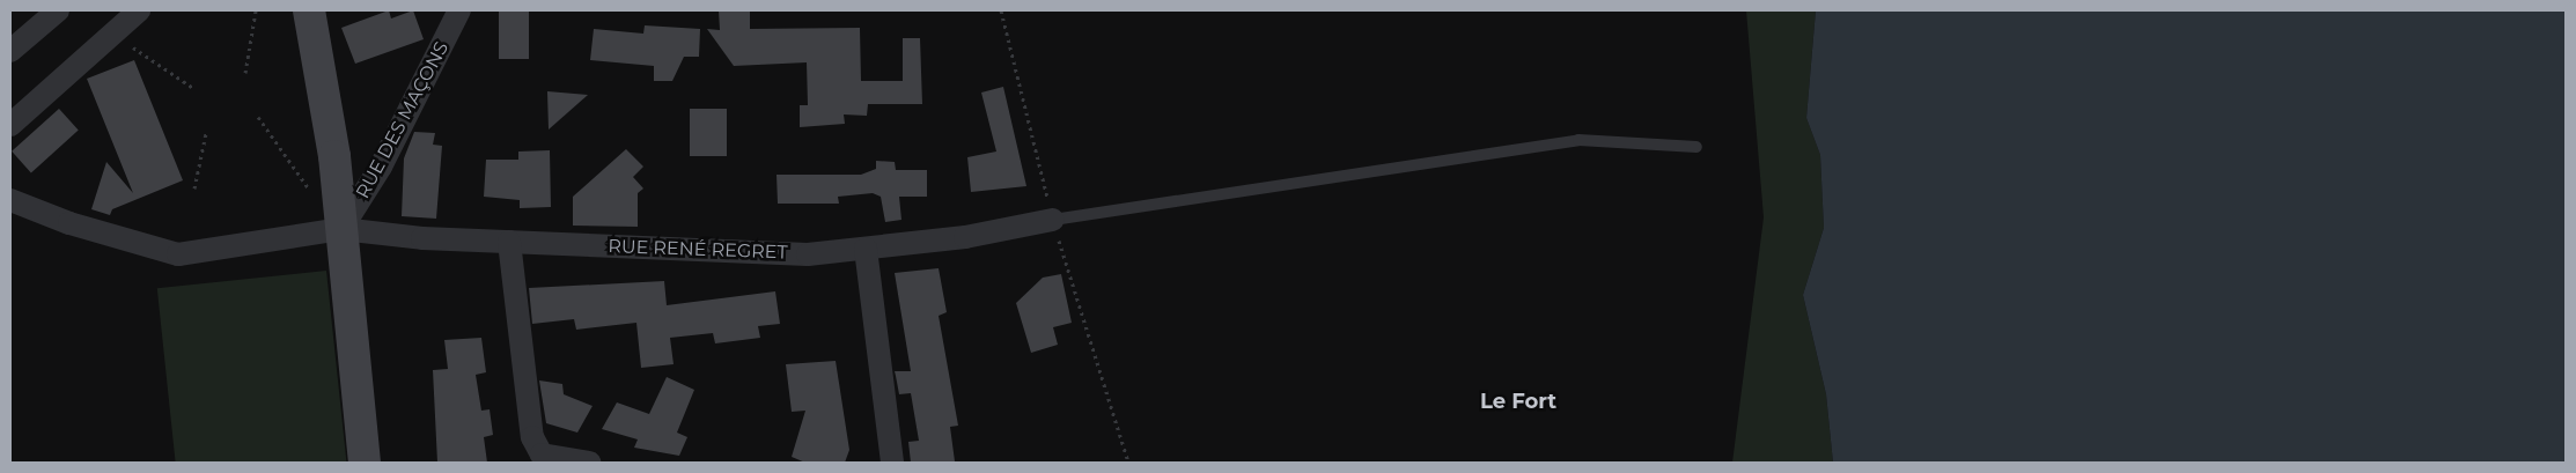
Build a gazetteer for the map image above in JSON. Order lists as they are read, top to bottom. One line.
{"streets":{"street":["RUE DES MAÇONS","RUE RENÉ REGRET"]},"crossings":[["RUE DES MAÇONS","RUE RENÉ REGRET"]],"districts":["Le Fort"]}
